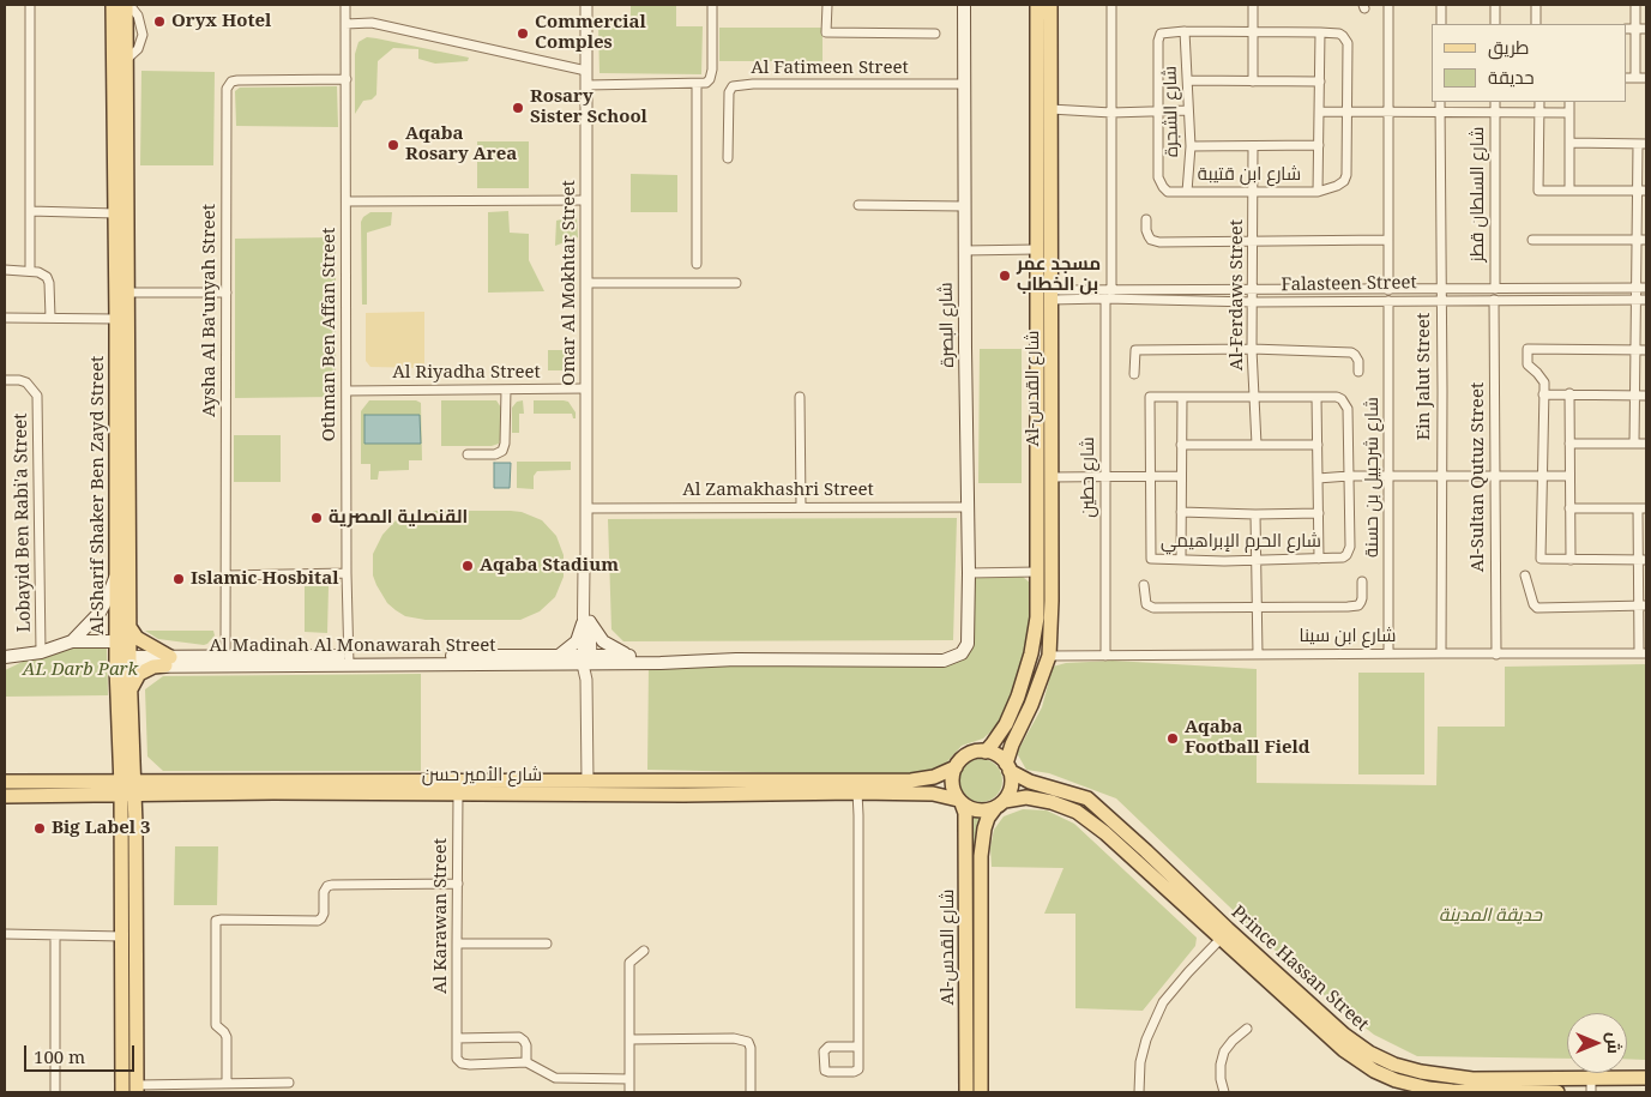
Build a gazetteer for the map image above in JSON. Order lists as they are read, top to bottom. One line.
{"streets":{"main road":["شارع البصرة","Al-شارع القدس","Al-Sharif Shaker Ben Zayd Street","Al Madinah Al Monawarah Street","شارع الأمير حسن","Prince Hassan Street"],"street":["Al Fatimeen Street","شارع الشجرة","شارع ابن قتيبة","شارع السلطان قطز","Omar Al Mokhtar Street","Falasteen Street","Al-Ferdaws Street","Aysha Al Ba'unyah Street","Othman Ben Affan Street","Al Riyadha Street","Ein Jalut Street","شارع حطين","شارع شرحبيل بن حسنة","Al-Sultan Qutuz Street","Al Zamakhashri Street","Lobayid Ben Rabi'a Street","شارع الحرم الإبراهيمي","شارع ابن سينا","Al Karawan Street"]},"crossings":[["Al Fatimeen Street","شارع البصرة"],["شارع الشجرة","شارع ابن قتيبة"],["شارع ابن قتيبة","Al-Ferdaws Street"],["شارع السلطان قطز","Falasteen Street"],["Omar Al Mokhtar Street","Al Riyadha Street"],["Omar Al Mokhtar Street","Al Zamakhashri Street"],["Omar Al Mokhtar Street","Al Madinah Al Monawarah Street"],["Omar Al Mokhtar Street","شارع الأمير حسن"],["Falasteen Street","Al-Ferdaws Street"],["Falasteen Street","Ein Jalut Street"],["Falasteen Street","Al-شارع القدس"],["Falasteen Street","شارع حطين"],["Falasteen Street","شارع شرحبيل بن حسنة"],["Falasteen Street","Al-Sultan Qutuz Street"],["Aysha Al Ba'unyah Street","Othman Ben Affan Street"],["Aysha Al Ba'unyah Street","Al Madinah Al Monawarah Street"],["شارع البصرة","Al Zamakhashri Street"],["Othman Ben Affan Street","Al Riyadha Street"],["Othman Ben Affan Street","Al Madinah Al Monawarah Street"],["Ein Jalut Street","شارع ابن سينا"],["Al-شارع القدس","شارع ابن سينا"],["Al-شارع القدس","شارع الأمير حسن"],["Al-شارع القدس","Prince Hassan Street"],["شارع حطين","شارع ابن سينا"],["شارع شرحبيل بن حسنة","شارع ابن سينا"],["Al-Sultan Qutuz Street","شارع ابن سينا"],["Al-Sharif Shaker Ben Zayd Street","Al Madinah Al Monawarah Street"],["Al-Sharif Shaker Ben Zayd Street","شارع الأمير حسن"],["شارع الأمير حسن","Al Karawan Street"],["شارع الأمير حسن","Prince Hassan Street"]],"parks":["AL Darb Park","حديقة المدينة"],"places":["Oryx Hotel","Commercial Comples","Rosary Sister School","Aqaba Rosary Area","مسجد عمر بن الخطاب","القنصلية المصرية","Aqaba Stadium","Islamic Hosbital","Aqaba Football Field","Big Label 3"],"legend":["طريق","حديقة"],"scale_bar":"100 m","north":"right"}
